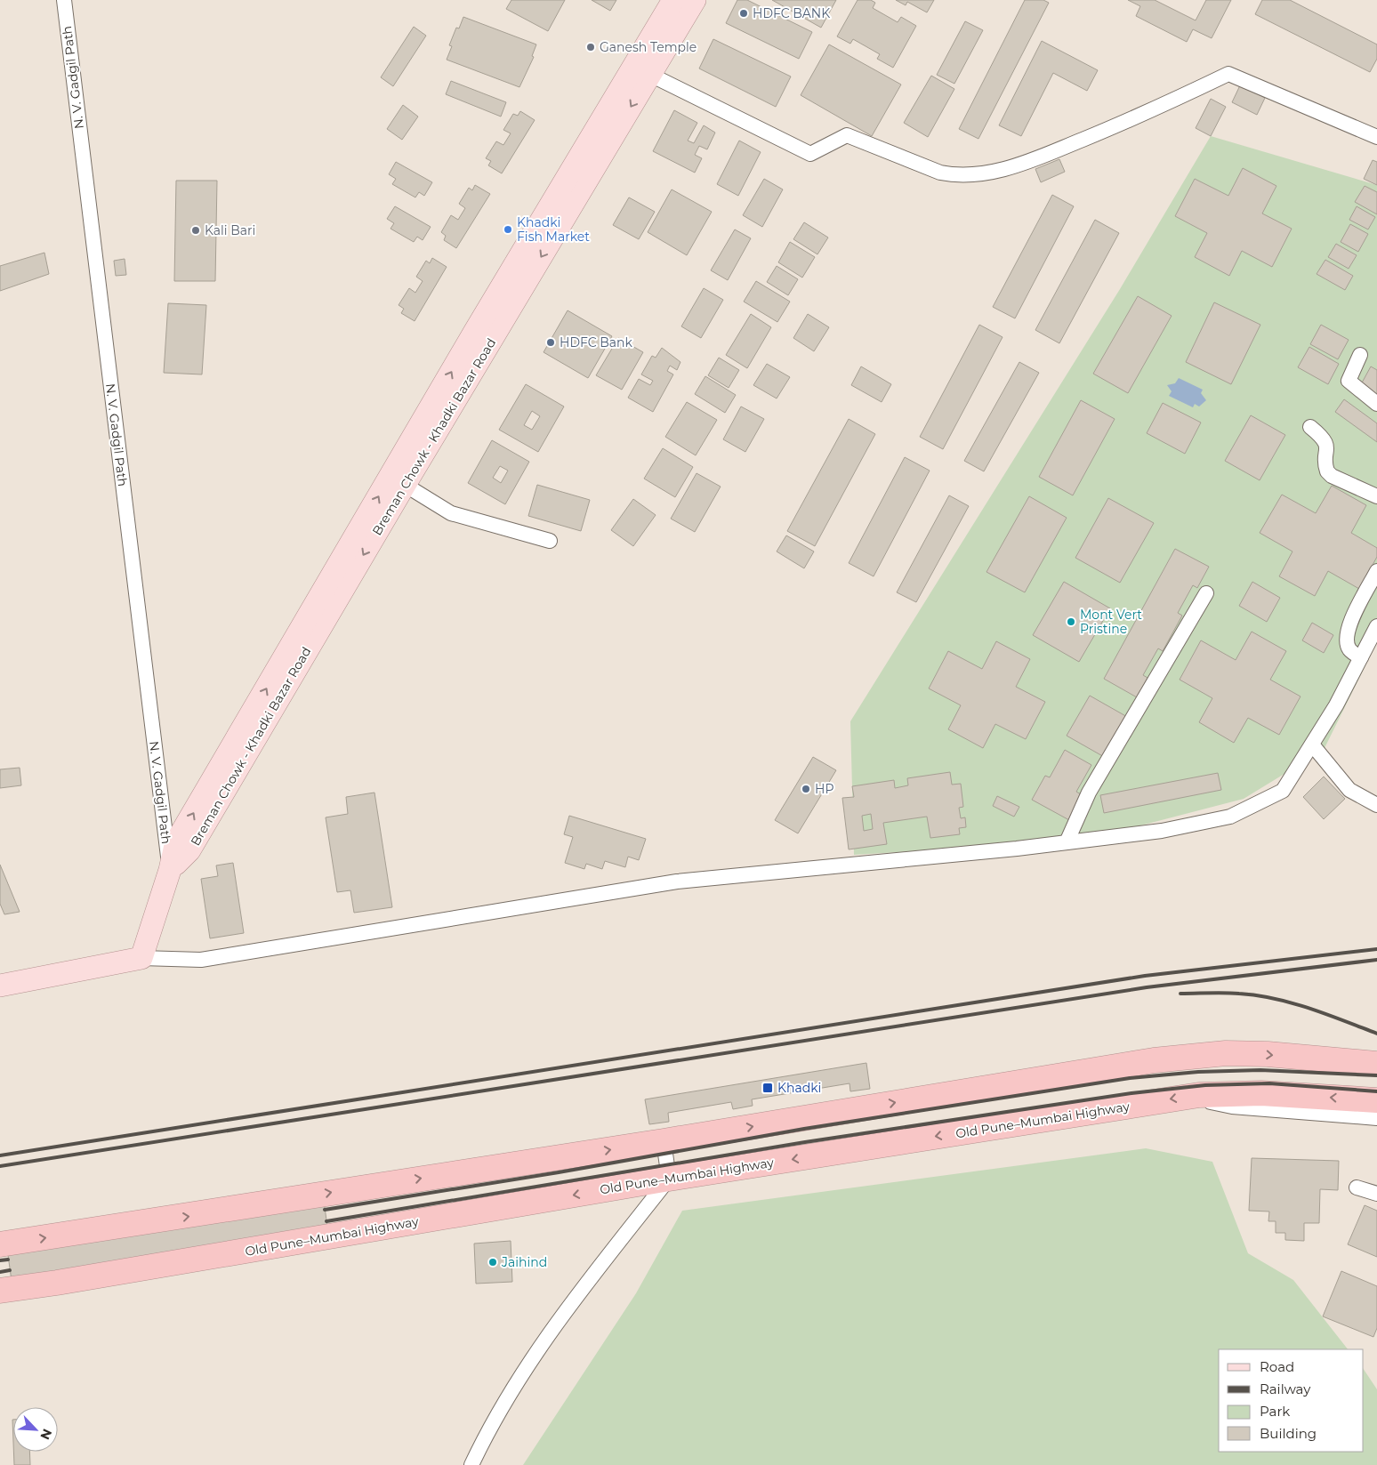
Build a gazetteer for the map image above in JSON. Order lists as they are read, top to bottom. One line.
{"streets":{"highway":["Old Pune–Mumbai Highway"],"main road":["Breman Chowk - Khadki Bazar Road"],"street":["N. V. Gadgil Path"]},"crossings":[["N. V. Gadgil Path","Breman Chowk - Khadki Bazar Road"]],"places":{"other":["HDFC BANK","Ganesh Temple","Khadki Fish Market","Kali Bari","HDFC Bank","Mont Vert Pristine","HP","Jaihind"],"transit":["Khadki"]},"legend":["Road","Railway","Park","Building"],"north":"bottom right"}
